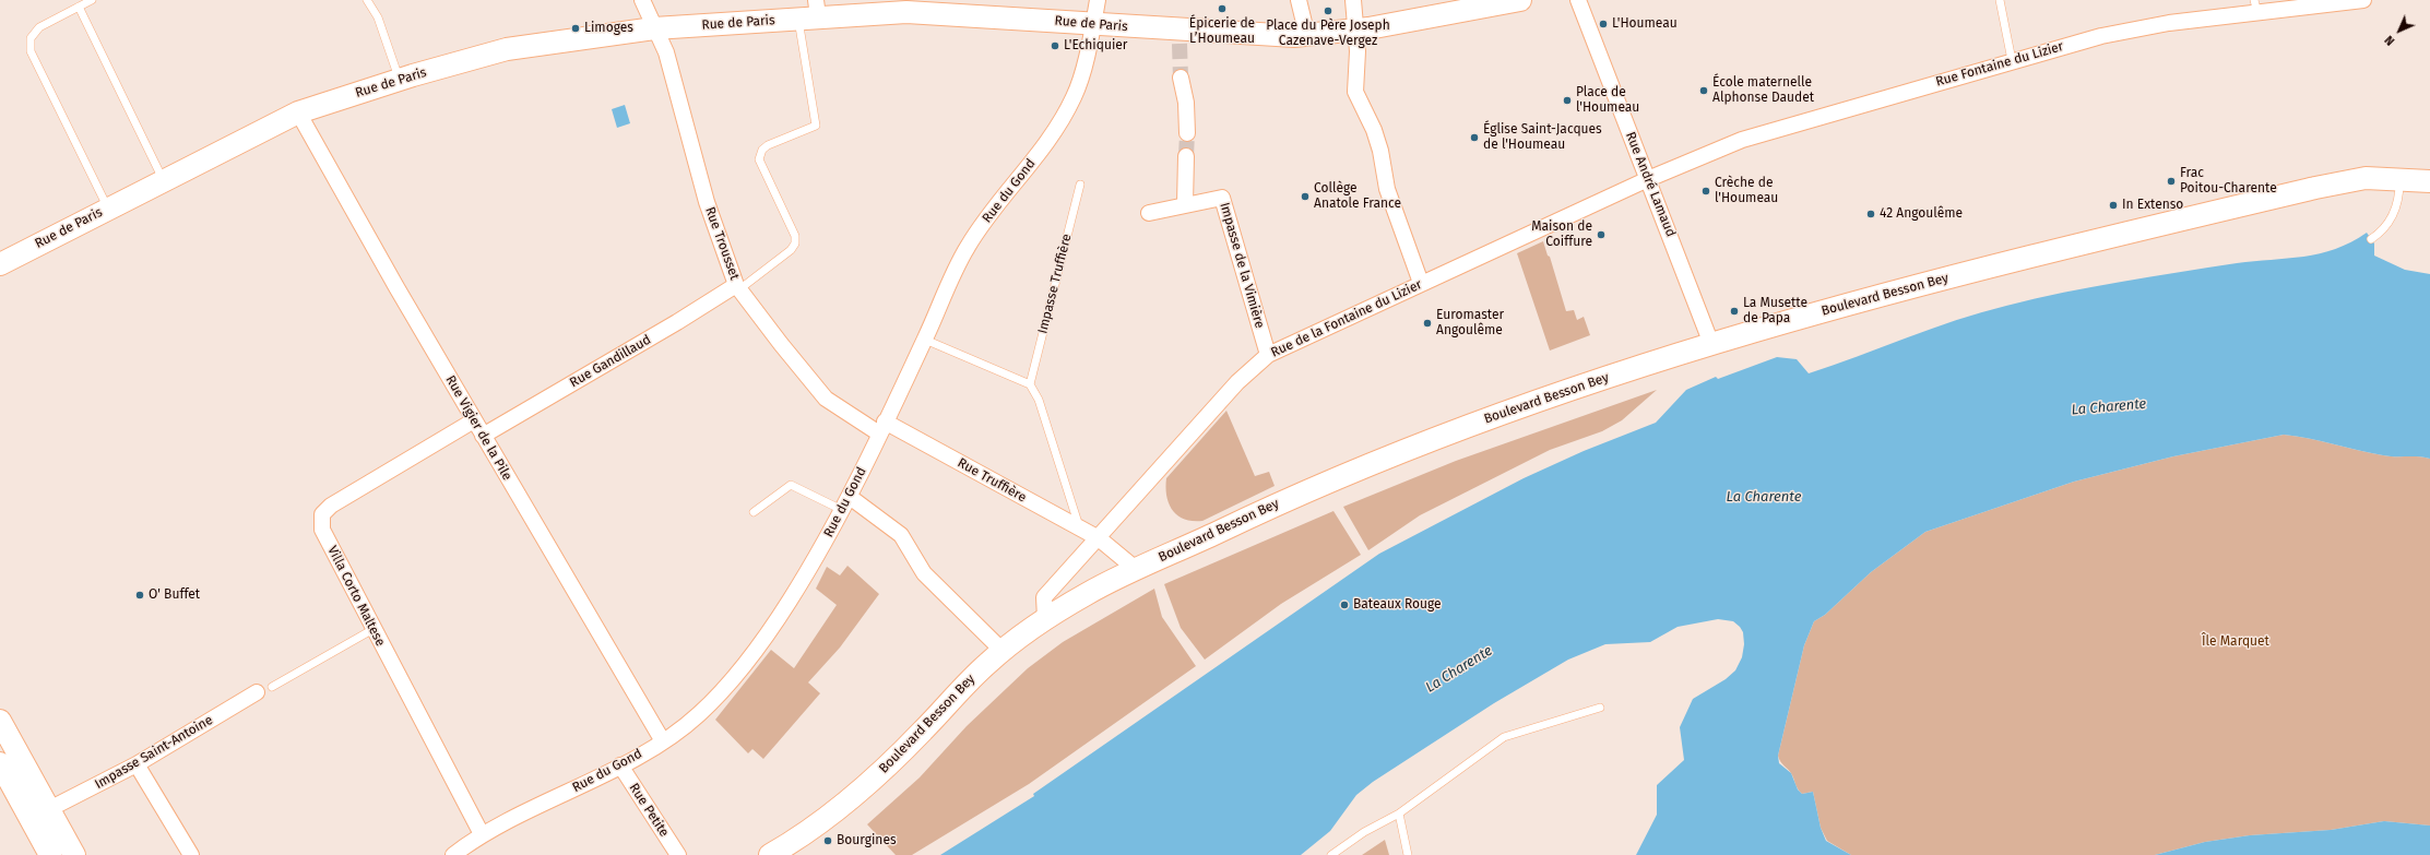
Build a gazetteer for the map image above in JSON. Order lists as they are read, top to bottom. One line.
{"streets":{"main road":["Rue de Paris","Boulevard Besson Bey"],"street":["Rue Fontaine du Lizier","Rue André Lamaud","Rue du Gond","Rue Trousset","Impasse de la Vimière","Rue de la Fontaine du Lizier","Rue Gandillaud","Rue Vigier de la Pile","Rue Truffière","Villa Corto Maltese","Impasse Saint-Antoine","Rue Petite"],"lane":["Impasse Truffière"]},"crossings":[["Rue de Paris","Rue du Gond"],["Rue de Paris","Rue Trousset"],["Rue de Paris","Rue Vigier de la Pile"],["Rue Fontaine du Lizier","Rue André Lamaud"],["Rue Fontaine du Lizier","Rue de la Fontaine du Lizier"],["Rue André Lamaud","Boulevard Besson Bey"],["Rue André Lamaud","Rue de la Fontaine du Lizier"],["Rue du Gond","Rue Trousset"],["Rue du Gond","Rue Vigier de la Pile"],["Rue du Gond","Rue Truffière"],["Rue du Gond","Villa Corto Maltese"],["Rue du Gond","Rue Petite"],["Rue Trousset","Rue Gandillaud"],["Rue Trousset","Rue Truffière"],["Impasse de la Vimière","Rue de la Fontaine du Lizier"],["Boulevard Besson Bey","Rue de la Fontaine du Lizier"],["Boulevard Besson Bey","Rue Truffière"],["Rue de la Fontaine du Lizier","Rue Truffière"],["Rue Gandillaud","Rue Vigier de la Pile"],["Rue Vigier de la Pile","Villa Corto Maltese"]],"water":["La Charente"],"parks":["Île Marquet"],"places":["Épicerie de L’Houmeau","Place du Père Joseph Cazenave-Vergez","L'Houmeau","Limoges","L'Echiquier","École maternelle Alphonse Daudet","Place de l'Houmeau","Église Saint-Jacques de l'Houmeau","Frac Poitou-Charente","Crèche de l'Houmeau","Collège Anatole France","In Extenso","42 Angoulême","Maison de Coiffure","La Musette de Papa","Euromaster Angoulême","O' Buffet","Bateaux Rouge","Bourgines"],"north":"bottom left"}
